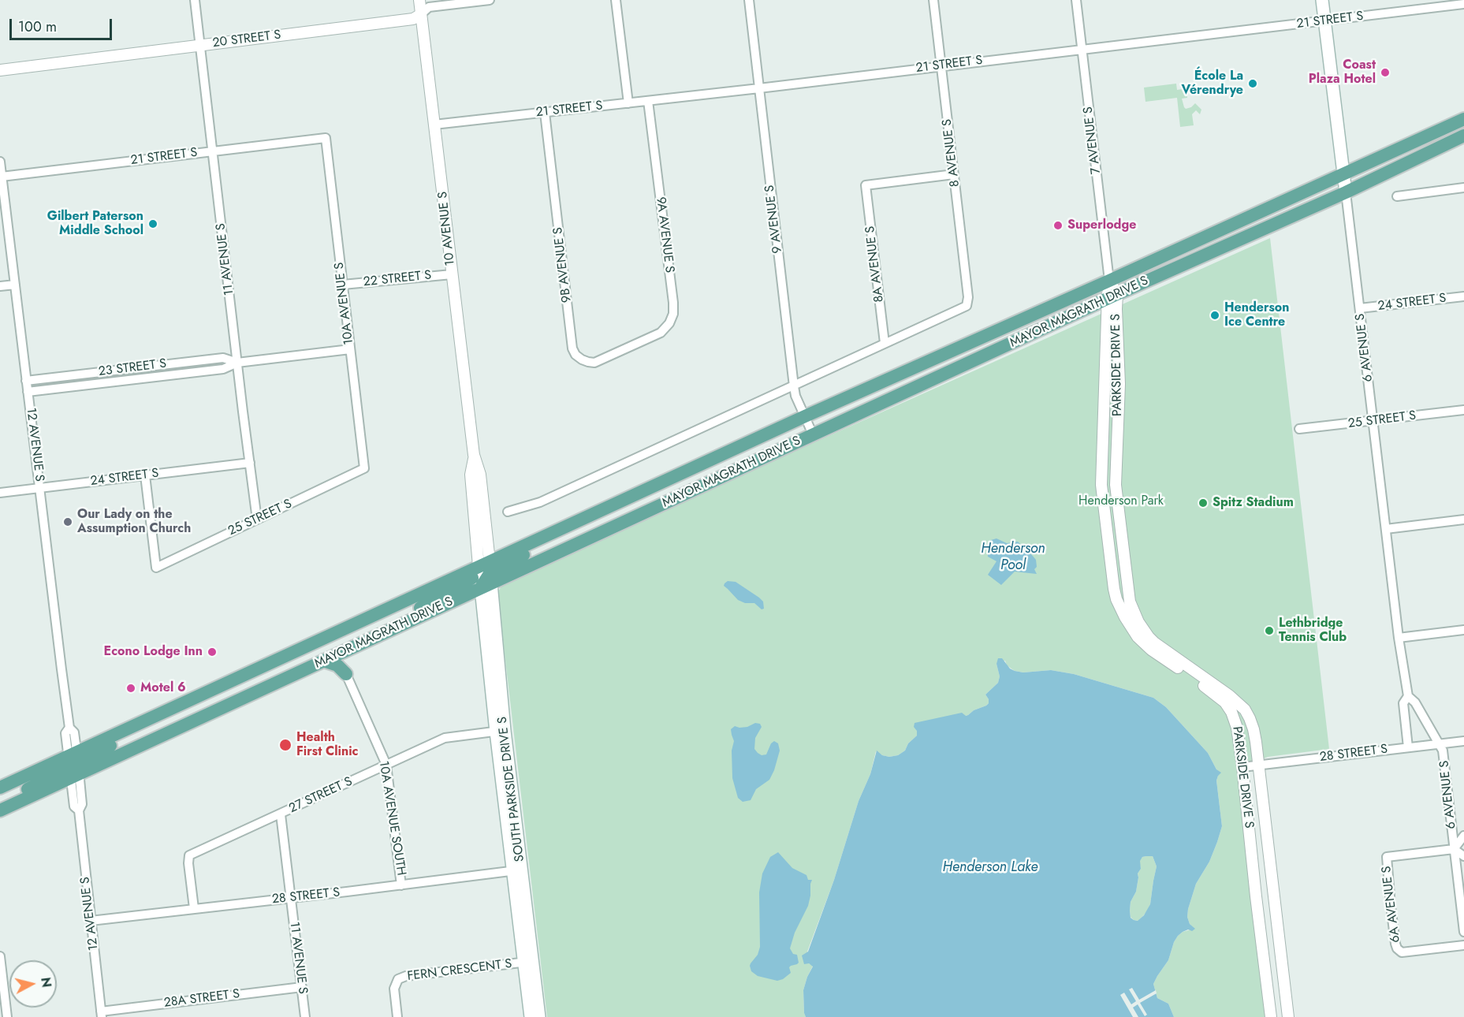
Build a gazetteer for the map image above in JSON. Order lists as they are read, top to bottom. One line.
{"streets":{"main road":["MAYOR MAGRATH DRIVE S","6 AVENUE S","SOUTH PARKSIDE DRIVE S"],"street":["21 STREET S","20 STREET S","7 AVENUE S","8 AVENUE S","9 AVENUE S","10 AVENUE S","9A AVENUE S","11 AVENUE S","8A AVENUE S","9B AVENUE S","22 STREET S","24 STREET S","10A AVENUE S","PARKSIDE DRIVE S","23 STREET S","25 STREET S","12 AVENUE S","28 STREET S","27 STREET S","10A AVENUE SOUTH","6A AVENUE S","FERN CRESCENT S","28A STREET S"]},"crossings":[["21 STREET S","7 AVENUE S"],["21 STREET S","8 AVENUE S"],["21 STREET S","9 AVENUE S"],["21 STREET S","10 AVENUE S"],["21 STREET S","9A AVENUE S"],["21 STREET S","11 AVENUE S"],["21 STREET S","9B AVENUE S"],["21 STREET S","10A AVENUE S"],["21 STREET S","6 AVENUE S"],["21 STREET S","12 AVENUE S"],["20 STREET S","10 AVENUE S"],["20 STREET S","11 AVENUE S"],["7 AVENUE S","MAYOR MAGRATH DRIVE S"],["7 AVENUE S","PARKSIDE DRIVE S"],["8 AVENUE S","8A AVENUE S"],["9 AVENUE S","MAYOR MAGRATH DRIVE S"],["10 AVENUE S","22 STREET S"],["10 AVENUE S","MAYOR MAGRATH DRIVE S"],["10 AVENUE S","SOUTH PARKSIDE DRIVE S"],["9A AVENUE S","9B AVENUE S"],["11 AVENUE S","24 STREET S"],["11 AVENUE S","23 STREET S"],["11 AVENUE S","25 STREET S"],["11 AVENUE S","28 STREET S"],["11 AVENUE S","27 STREET S"],["11 AVENUE S","28A STREET S"],["22 STREET S","10A AVENUE S"],["24 STREET S","6 AVENUE S"],["24 STREET S","25 STREET S"],["24 STREET S","12 AVENUE S"],["10A AVENUE S","23 STREET S"],["10A AVENUE S","25 STREET S"],["MAYOR MAGRATH DRIVE S","6 AVENUE S"],["MAYOR MAGRATH DRIVE S","PARKSIDE DRIVE S"],["MAYOR MAGRATH DRIVE S","12 AVENUE S"],["MAYOR MAGRATH DRIVE S","SOUTH PARKSIDE DRIVE S"],["6 AVENUE S","25 STREET S"],["6 AVENUE S","28 STREET S"],["6 AVENUE S","6A AVENUE S"],["PARKSIDE DRIVE S","28 STREET S"],["23 STREET S","12 AVENUE S"],["12 AVENUE S","28 STREET S"],["12 AVENUE S","28A STREET S"],["28 STREET S","SOUTH PARKSIDE DRIVE S"],["28 STREET S","27 STREET S"],["28 STREET S","10A AVENUE SOUTH"],["SOUTH PARKSIDE DRIVE S","27 STREET S"],["SOUTH PARKSIDE DRIVE S","FERN CRESCENT S"],["27 STREET S","10A AVENUE SOUTH"]],"water":["Henderson Pool","Henderson Lake"],"parks":["Henderson Park"],"places":["Coast Plaza Hotel","École La Vérendrye","Gilbert Paterson Middle School","Superlodge","Henderson Ice Centre","Spitz Stadium","Our Lady on the Assumption Church","Lethbridge Tennis Club","Econo Lodge Inn","Motel 6","Health First Clinic"],"scale_bar":"100 m","north":"right"}
